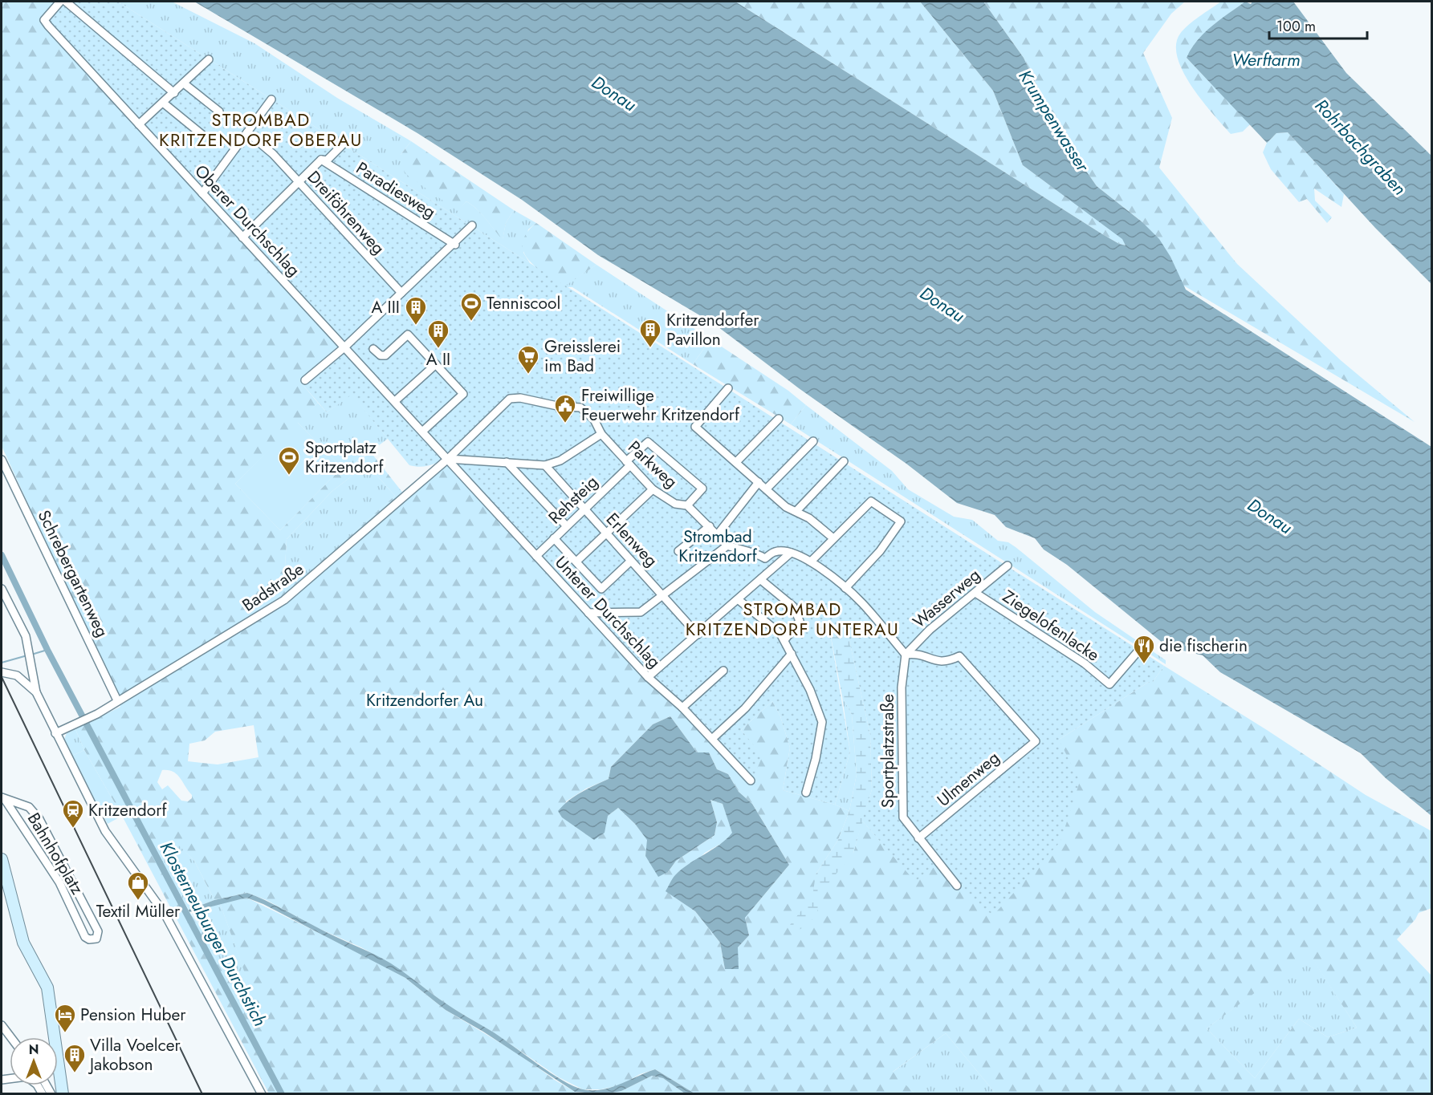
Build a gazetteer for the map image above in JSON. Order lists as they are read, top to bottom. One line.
{"streets":{"street":["Paradiesweg","Dreiföhrenweg","Oberer Durchschlag","Parkweg","Rehsteig","Erlenweg","Schrebergartenweg","Badstraße","Wasserweg","Unterer Durchschlag","Ziegelofenlacke","Sportplatzstraße","Ulmenweg","Bahnhofplatz"]},"crossings":[["Oberer Durchschlag","Parkweg"],["Oberer Durchschlag","Badstraße"],["Oberer Durchschlag","Unterer Durchschlag"],["Parkweg","Rehsteig"],["Parkweg","Badstraße"],["Parkweg","Unterer Durchschlag"],["Rehsteig","Erlenweg"],["Rehsteig","Unterer Durchschlag"],["Schrebergartenweg","Badstraße"],["Badstraße","Unterer Durchschlag"],["Wasserweg","Ziegelofenlacke"],["Wasserweg","Sportplatzstraße"],["Wasserweg","Ulmenweg"],["Sportplatzstraße","Ulmenweg"]],"districts":["STROMBAD KRITZENDORF OBERAU","STROMBAD KRITZENDORF UNTERAU"],"water":["Werftarm","Donau","Krumpenwasser","Rohrbachgraben","Klosterneuburger Durchstich"],"parks":["Strombad Kritzendorf","Kritzendorfer Au"],"places":{"sports":["Tenniscool","Sportplatz Kritzendorf"],"building":["A III","Kritzendorfer Pavillon","A II","Villa Voelcer Jakobson"],"supermarket":["Greisslerei im Bad"],"public building":["Freiwillige Feuerwehr Kritzendorf"],"restaurant":["die fischerin"],"station":["Kritzendorf"],"shop":["Textil Müller"],"hotel":["Pension Huber"]},"scale_bar":"100 m","north":"top"}
